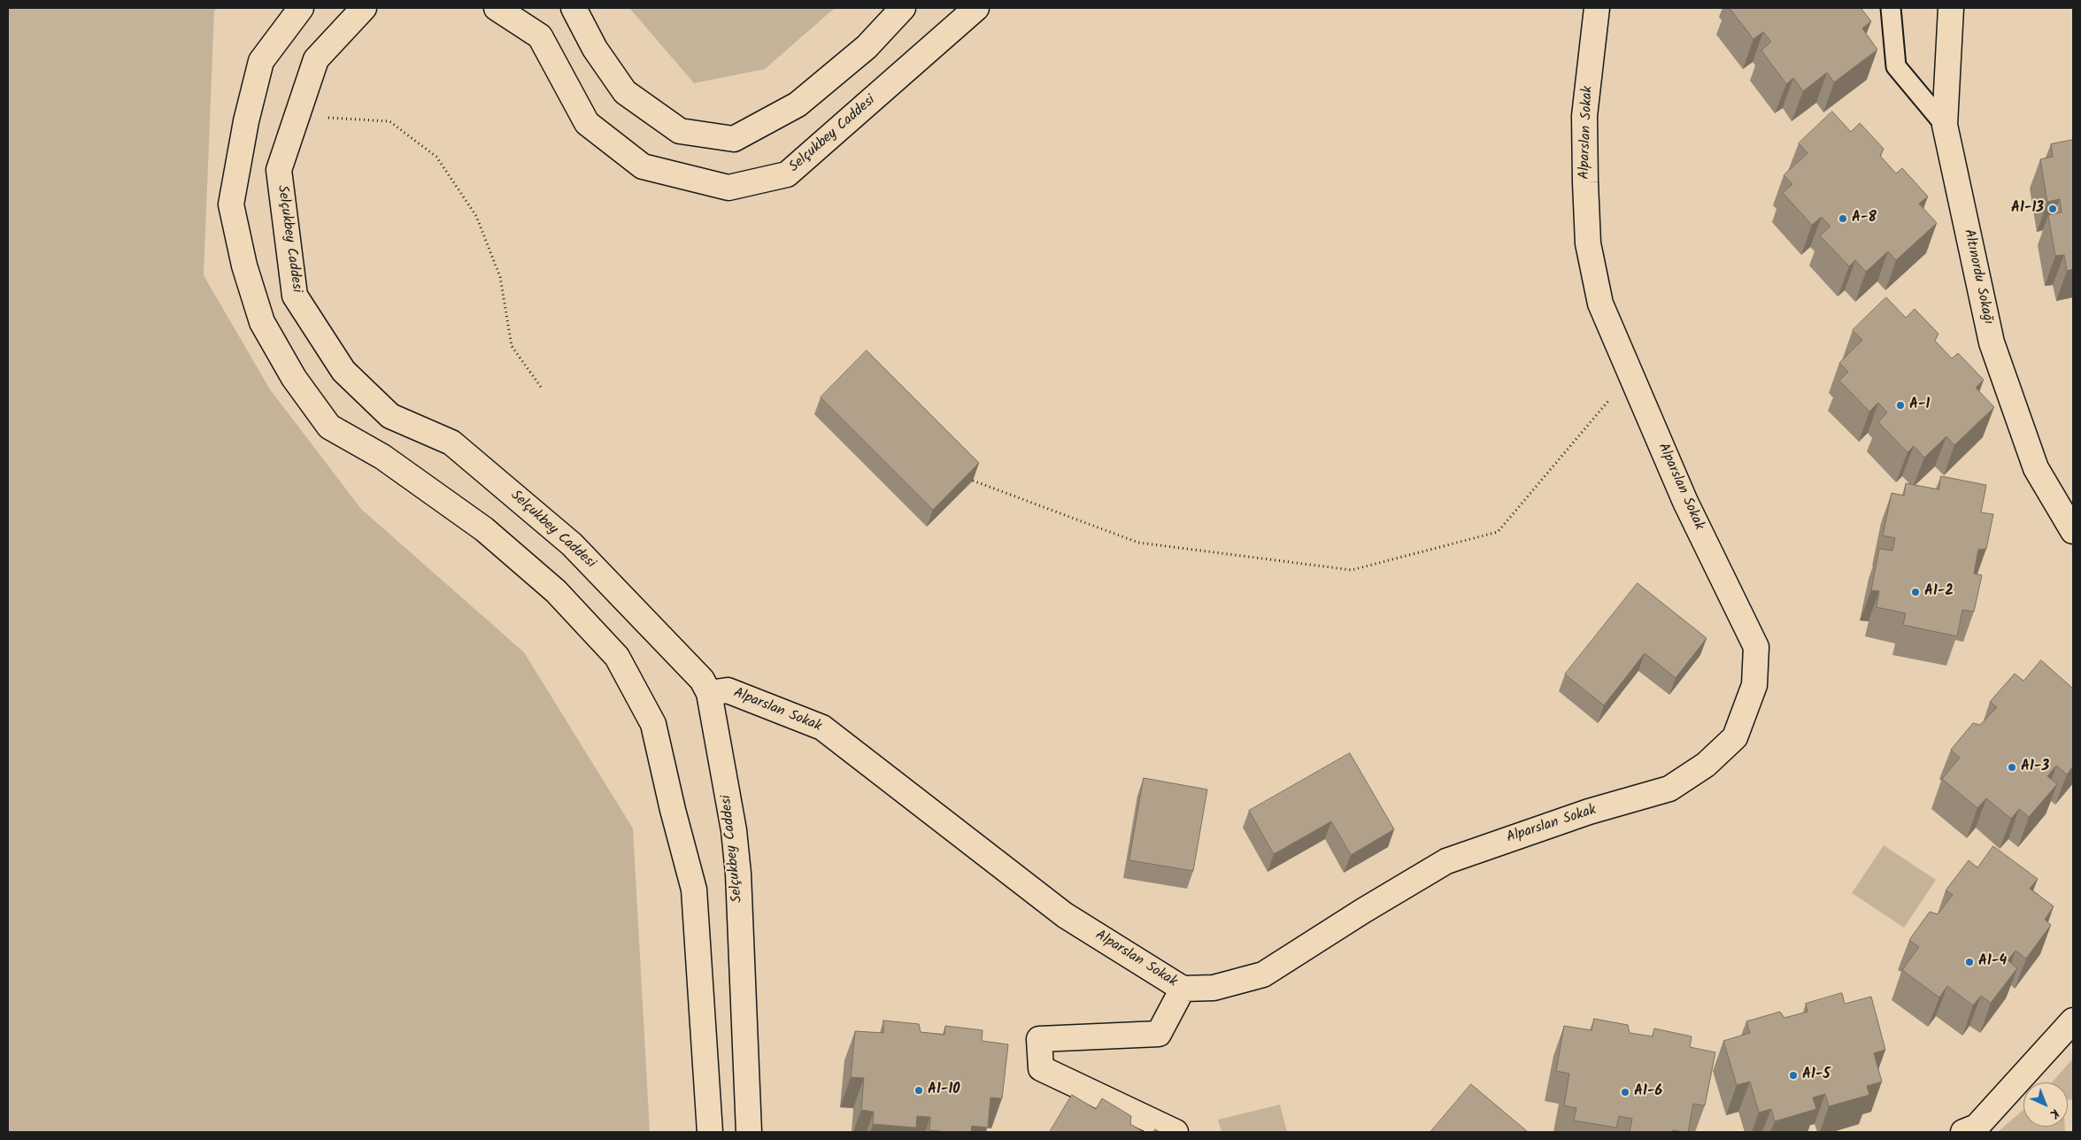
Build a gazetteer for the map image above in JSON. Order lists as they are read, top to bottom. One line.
{"streets":{"street":["Alparslan Sokak","Selçukbey Caddesi","Altınordu Sokağı"]},"crossings":[["Alparslan Sokak","Selçukbey Caddesi"]],"places":["A1-13","A-8","A-1","A1-2","A1-3","A1-4","A1-5","A1-10","A1-6"],"north":"bottom right"}
